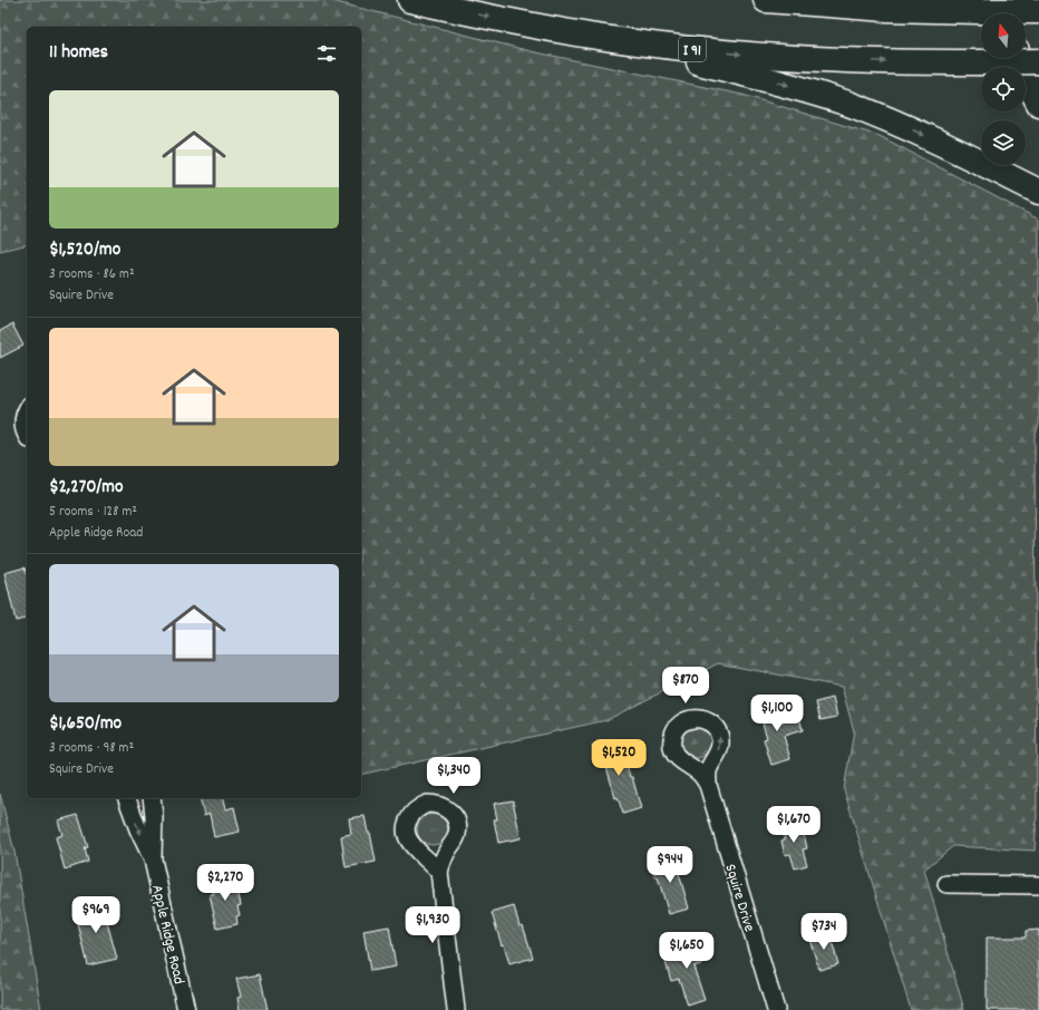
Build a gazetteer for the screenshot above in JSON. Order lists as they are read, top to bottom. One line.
{"streets":{"highway":["I 91"],"street":["Squire Drive","Apple Ridge Road"]},"north":"top","page":{"heading":"11 homes","list":[{"name":"$1,520/mo","note":"3 rooms · 86 m² · Squire Drive"},{"name":"$2,270/mo","note":"5 rooms · 128 m² · Apple Ridge Road"},{"name":"$1,650/mo","note":"3 rooms · 98 m² · Squire Drive"}],"price":["$870","$1,100","$1,520","$1,340","$1,670","$944","$2,270","$969","$1,930","$734","$1,650"]}}
